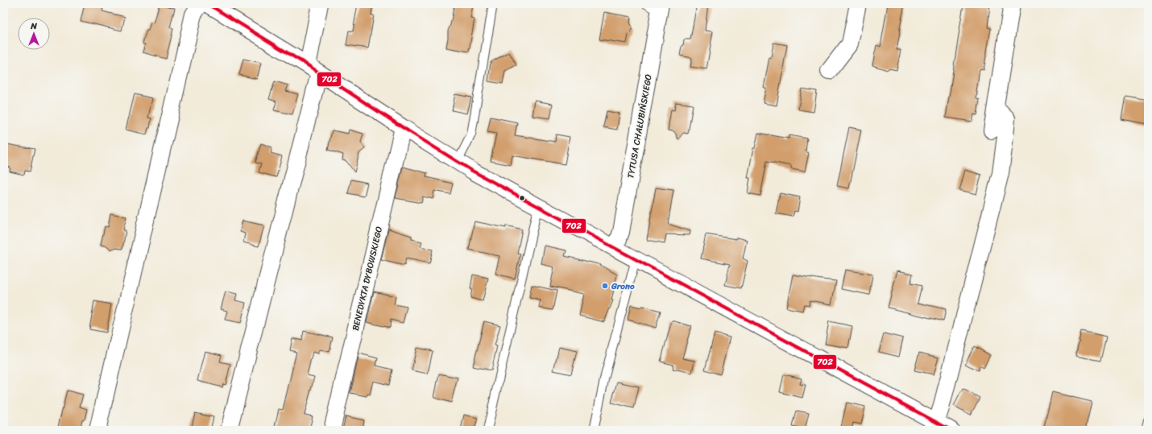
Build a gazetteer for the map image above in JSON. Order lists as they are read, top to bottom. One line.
{"streets":{"street":["TYTUSA CHAŁUBIŃSKIEGO","BENEDYKTA DYBOWSKIEGO"]},"places":["Grono"],"lines":["transit line 702"],"north":"top"}
